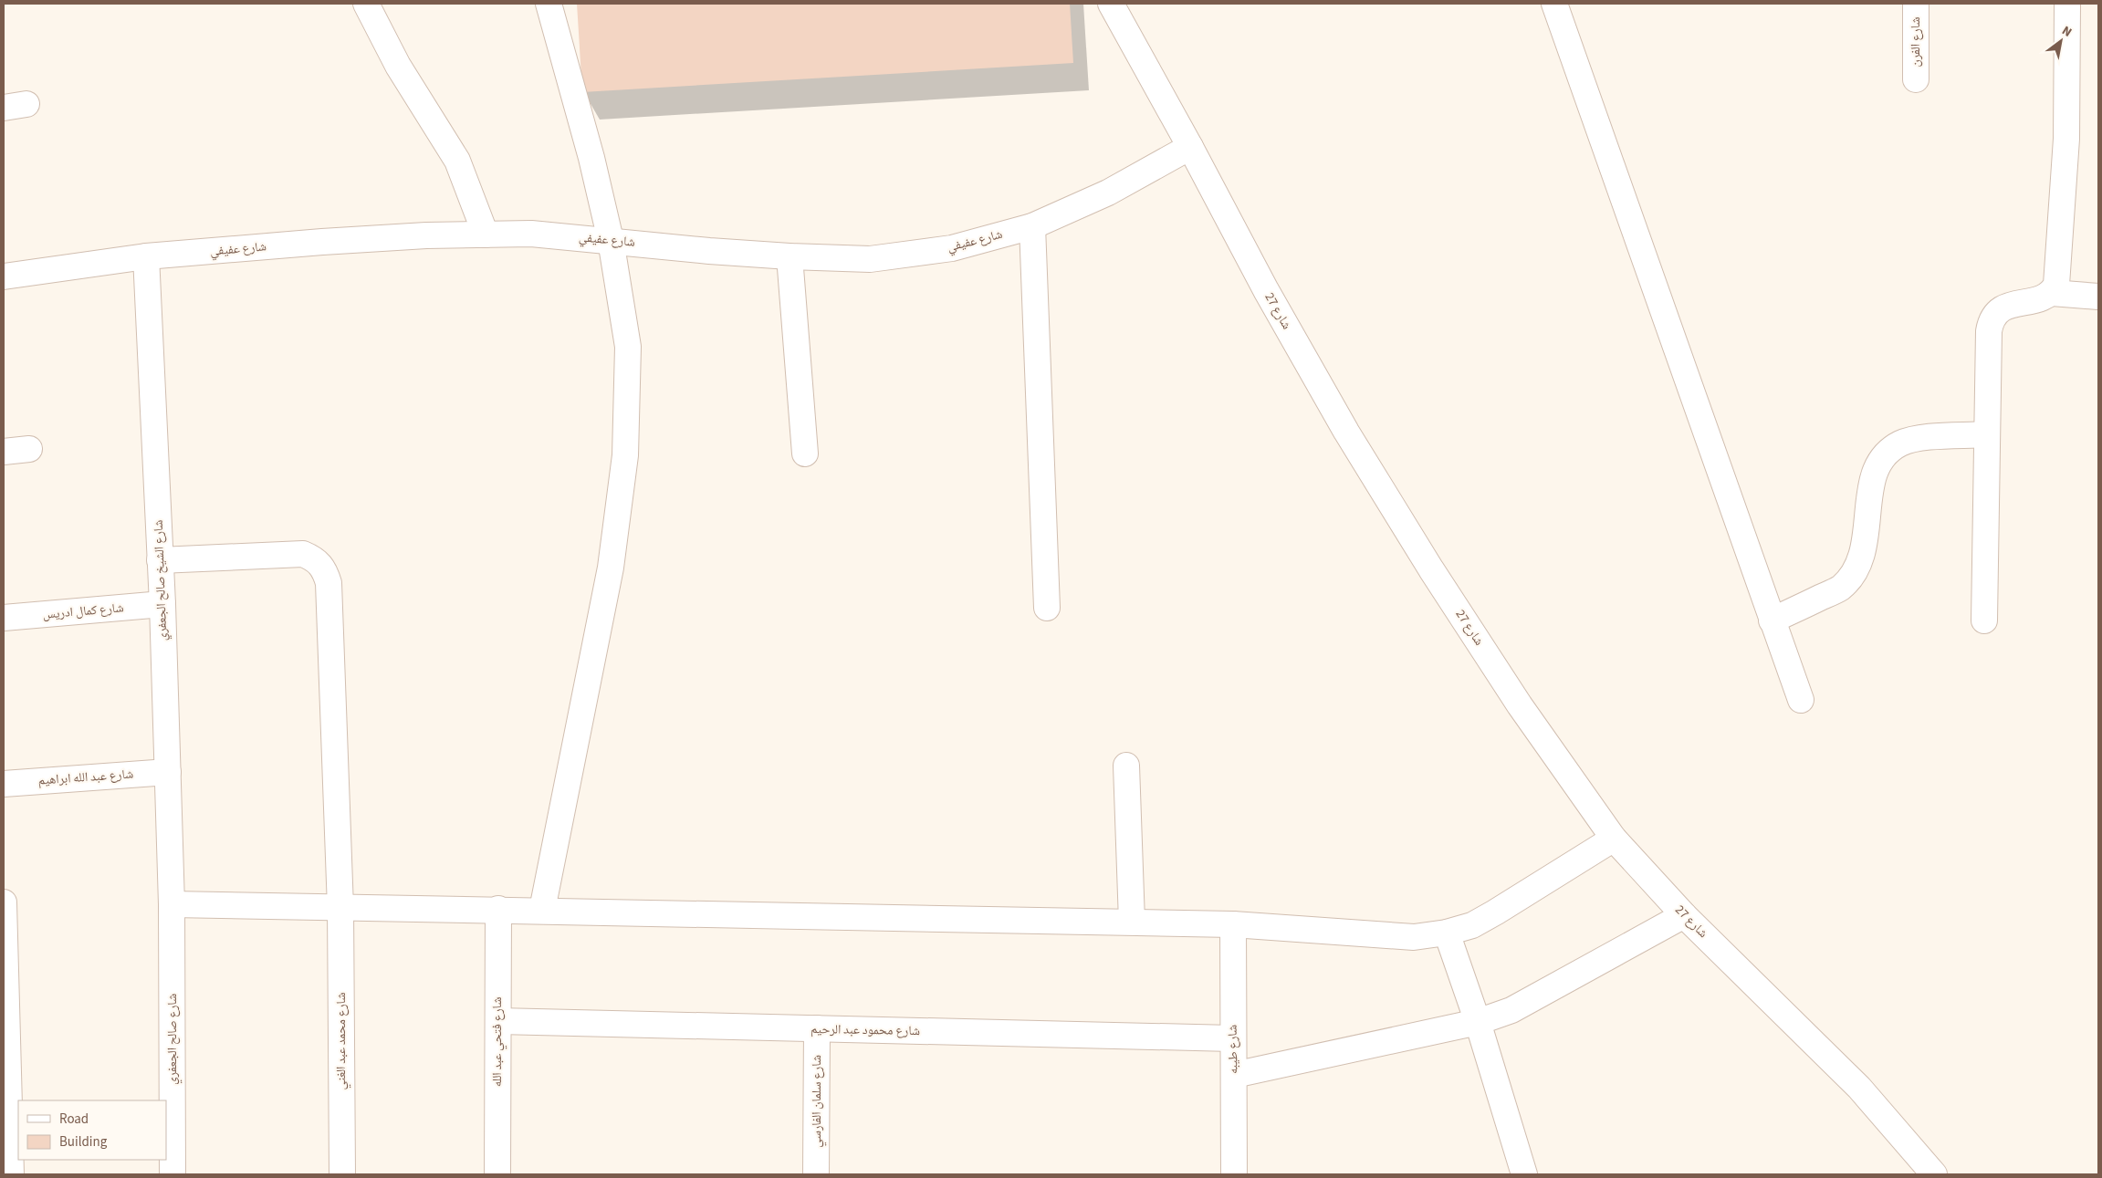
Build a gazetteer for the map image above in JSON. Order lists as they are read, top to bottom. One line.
{"streets":{"street":["شارع الفرن","شارع عفيفي","شارع 27","شارع الشيخ صالح الجعفري","شارع كمال ادريس","شارع عبد الله ابراهيم","شارع محمود عبد الرحيم","شارع صالح الجعفري","شارع محمد عبد الغني","شارع فتحي عبد الله","شارع طيبه","شارع سلمان الفارسي"]},"crossings":[["شارع عفيفي","شارع 27"],["شارع عفيفي","شارع الشيخ صالح الجعفري"],["شارع الشيخ صالح الجعفري","شارع كمال ادريس"],["شارع الشيخ صالح الجعفري","شارع عبد الله ابراهيم"],["شارع الشيخ صالح الجعفري","شارع صالح الجعفري"],["شارع الشيخ صالح الجعفري","شارع محمد عبد الغني"],["شارع محمود عبد الرحيم","شارع فتحي عبد الله"],["شارع محمود عبد الرحيم","شارع طيبه"],["شارع محمود عبد الرحيم","شارع سلمان الفارسي"]],"legend":["Road","Building"],"north":"top right"}
